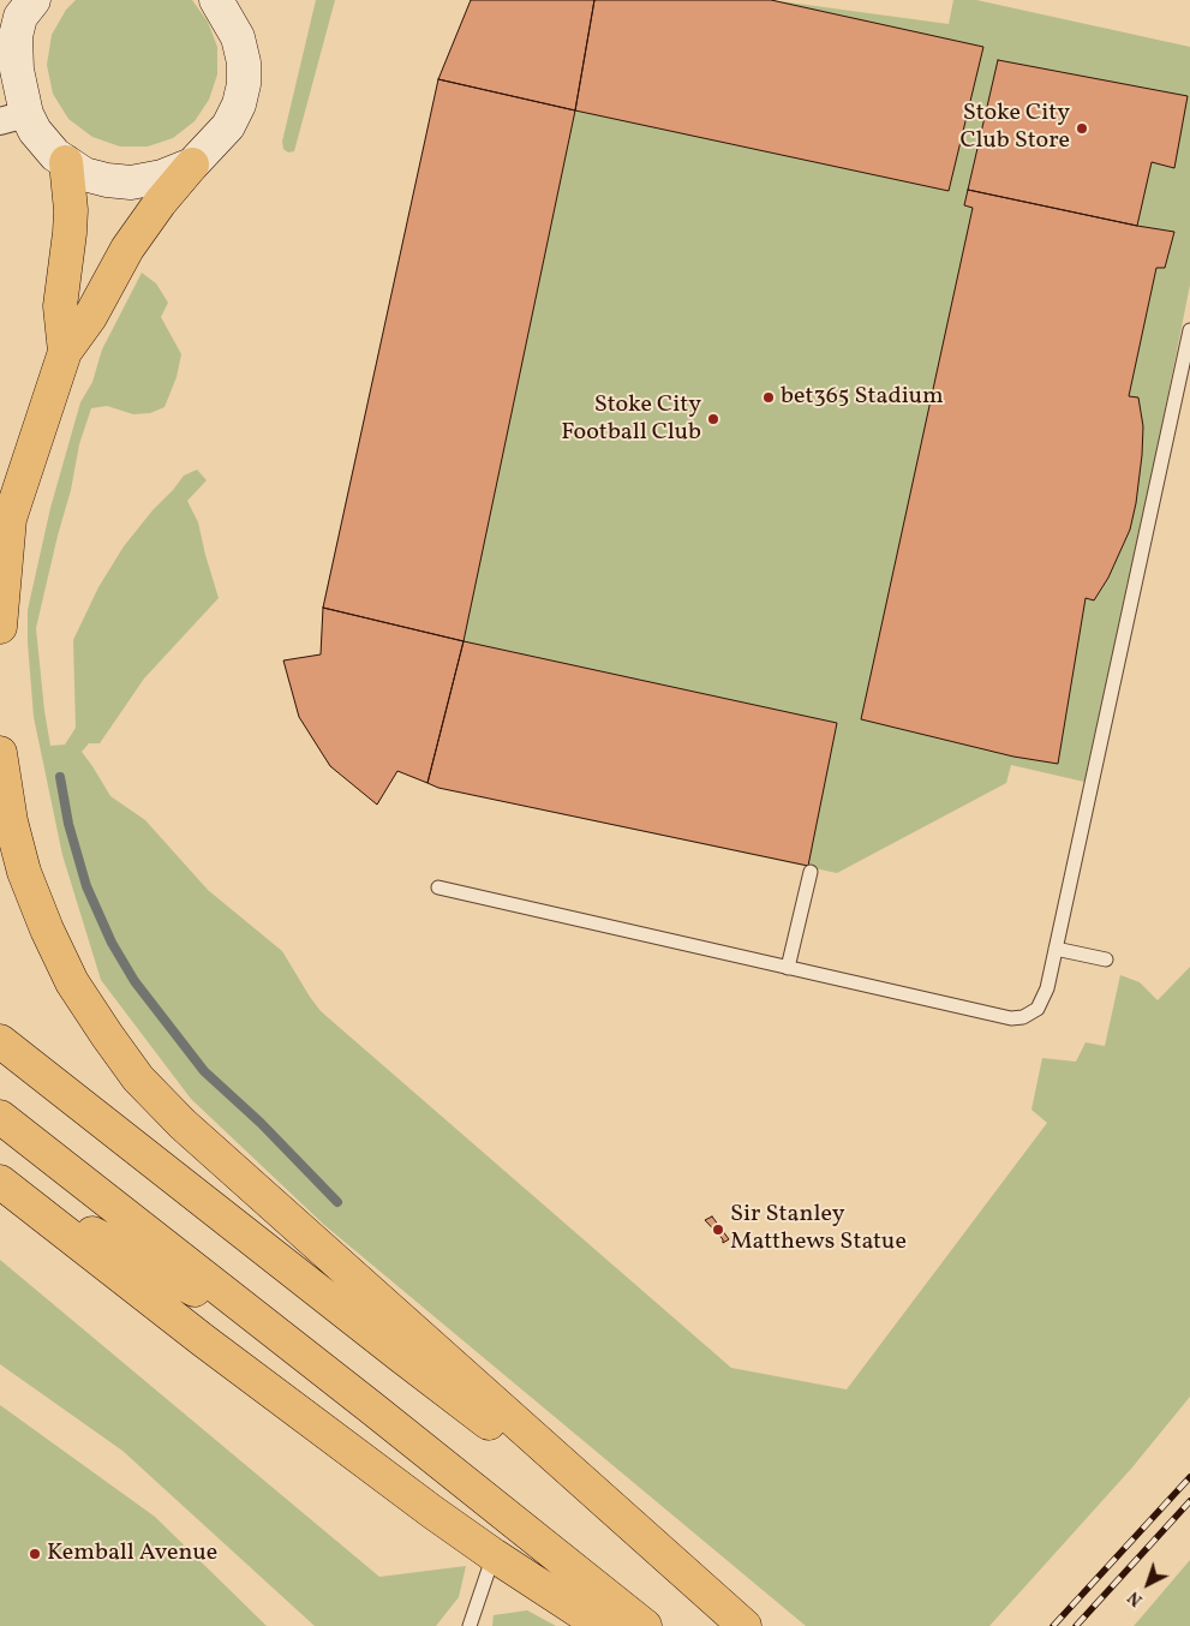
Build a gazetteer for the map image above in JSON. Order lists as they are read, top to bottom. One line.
{"places":["Stoke City Club Store","bet365 Stadium","Stoke City Football Club","Sir Stanley Matthews Statue","Kemball Avenue"],"north":"bottom left"}
